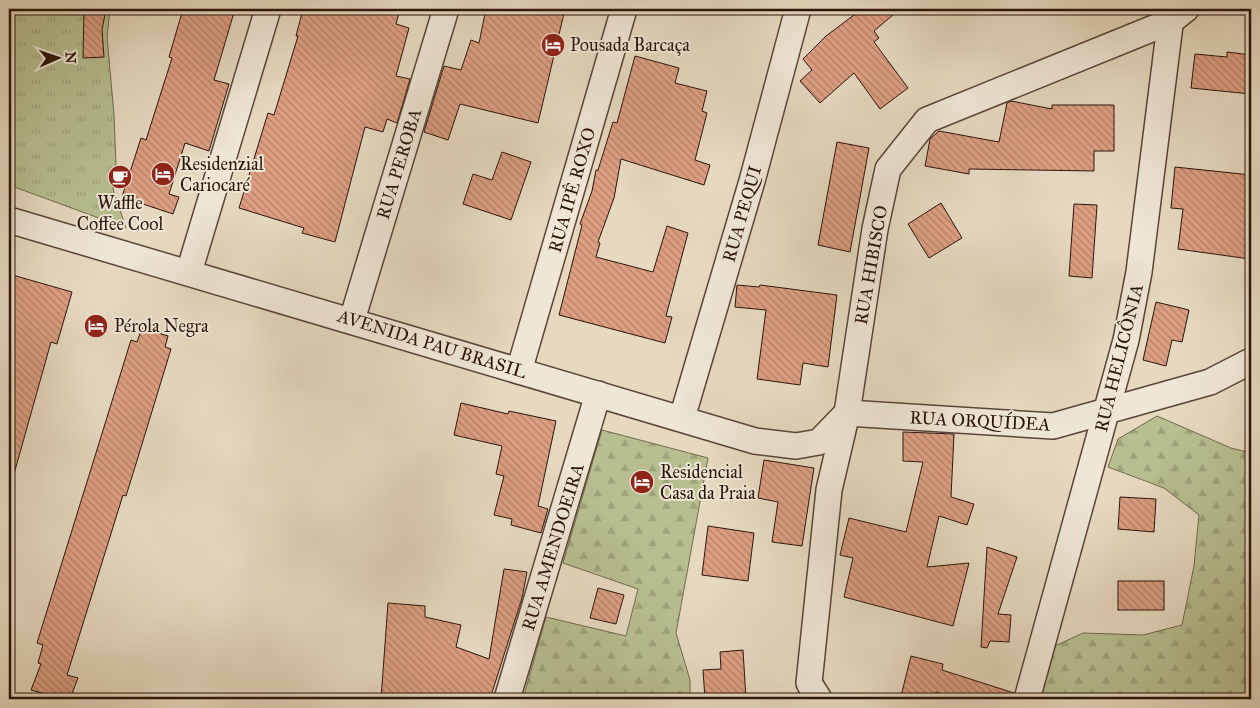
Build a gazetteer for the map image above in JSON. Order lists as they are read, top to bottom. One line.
{"streets":{"street":["RUA PEROBA","RUA IPÊ ROXO","RUA PEQUI","RUA HIBISCO","AVENIDA PAU BRASIL","RUA HELICÔNIA","RUA ORQUÍDEA","RUA AMENDOEIRA"]},"crossings":[["RUA PEROBA","AVENIDA PAU BRASIL"],["RUA IPÊ ROXO","AVENIDA PAU BRASIL"],["RUA PEQUI","AVENIDA PAU BRASIL"],["RUA HIBISCO","AVENIDA PAU BRASIL"],["RUA HIBISCO","RUA HELICÔNIA"],["RUA HIBISCO","RUA ORQUÍDEA"],["AVENIDA PAU BRASIL","RUA ORQUÍDEA"],["AVENIDA PAU BRASIL","RUA AMENDOEIRA"],["RUA HELICÔNIA","RUA ORQUÍDEA"]],"places":{"hotel":["Pousada Barcaça","Residenzial Cariocaré","Pérola Negra","Residencial Casa da Praia"],"cafe":["Waffle Coffee Cool"]},"north":"right"}
